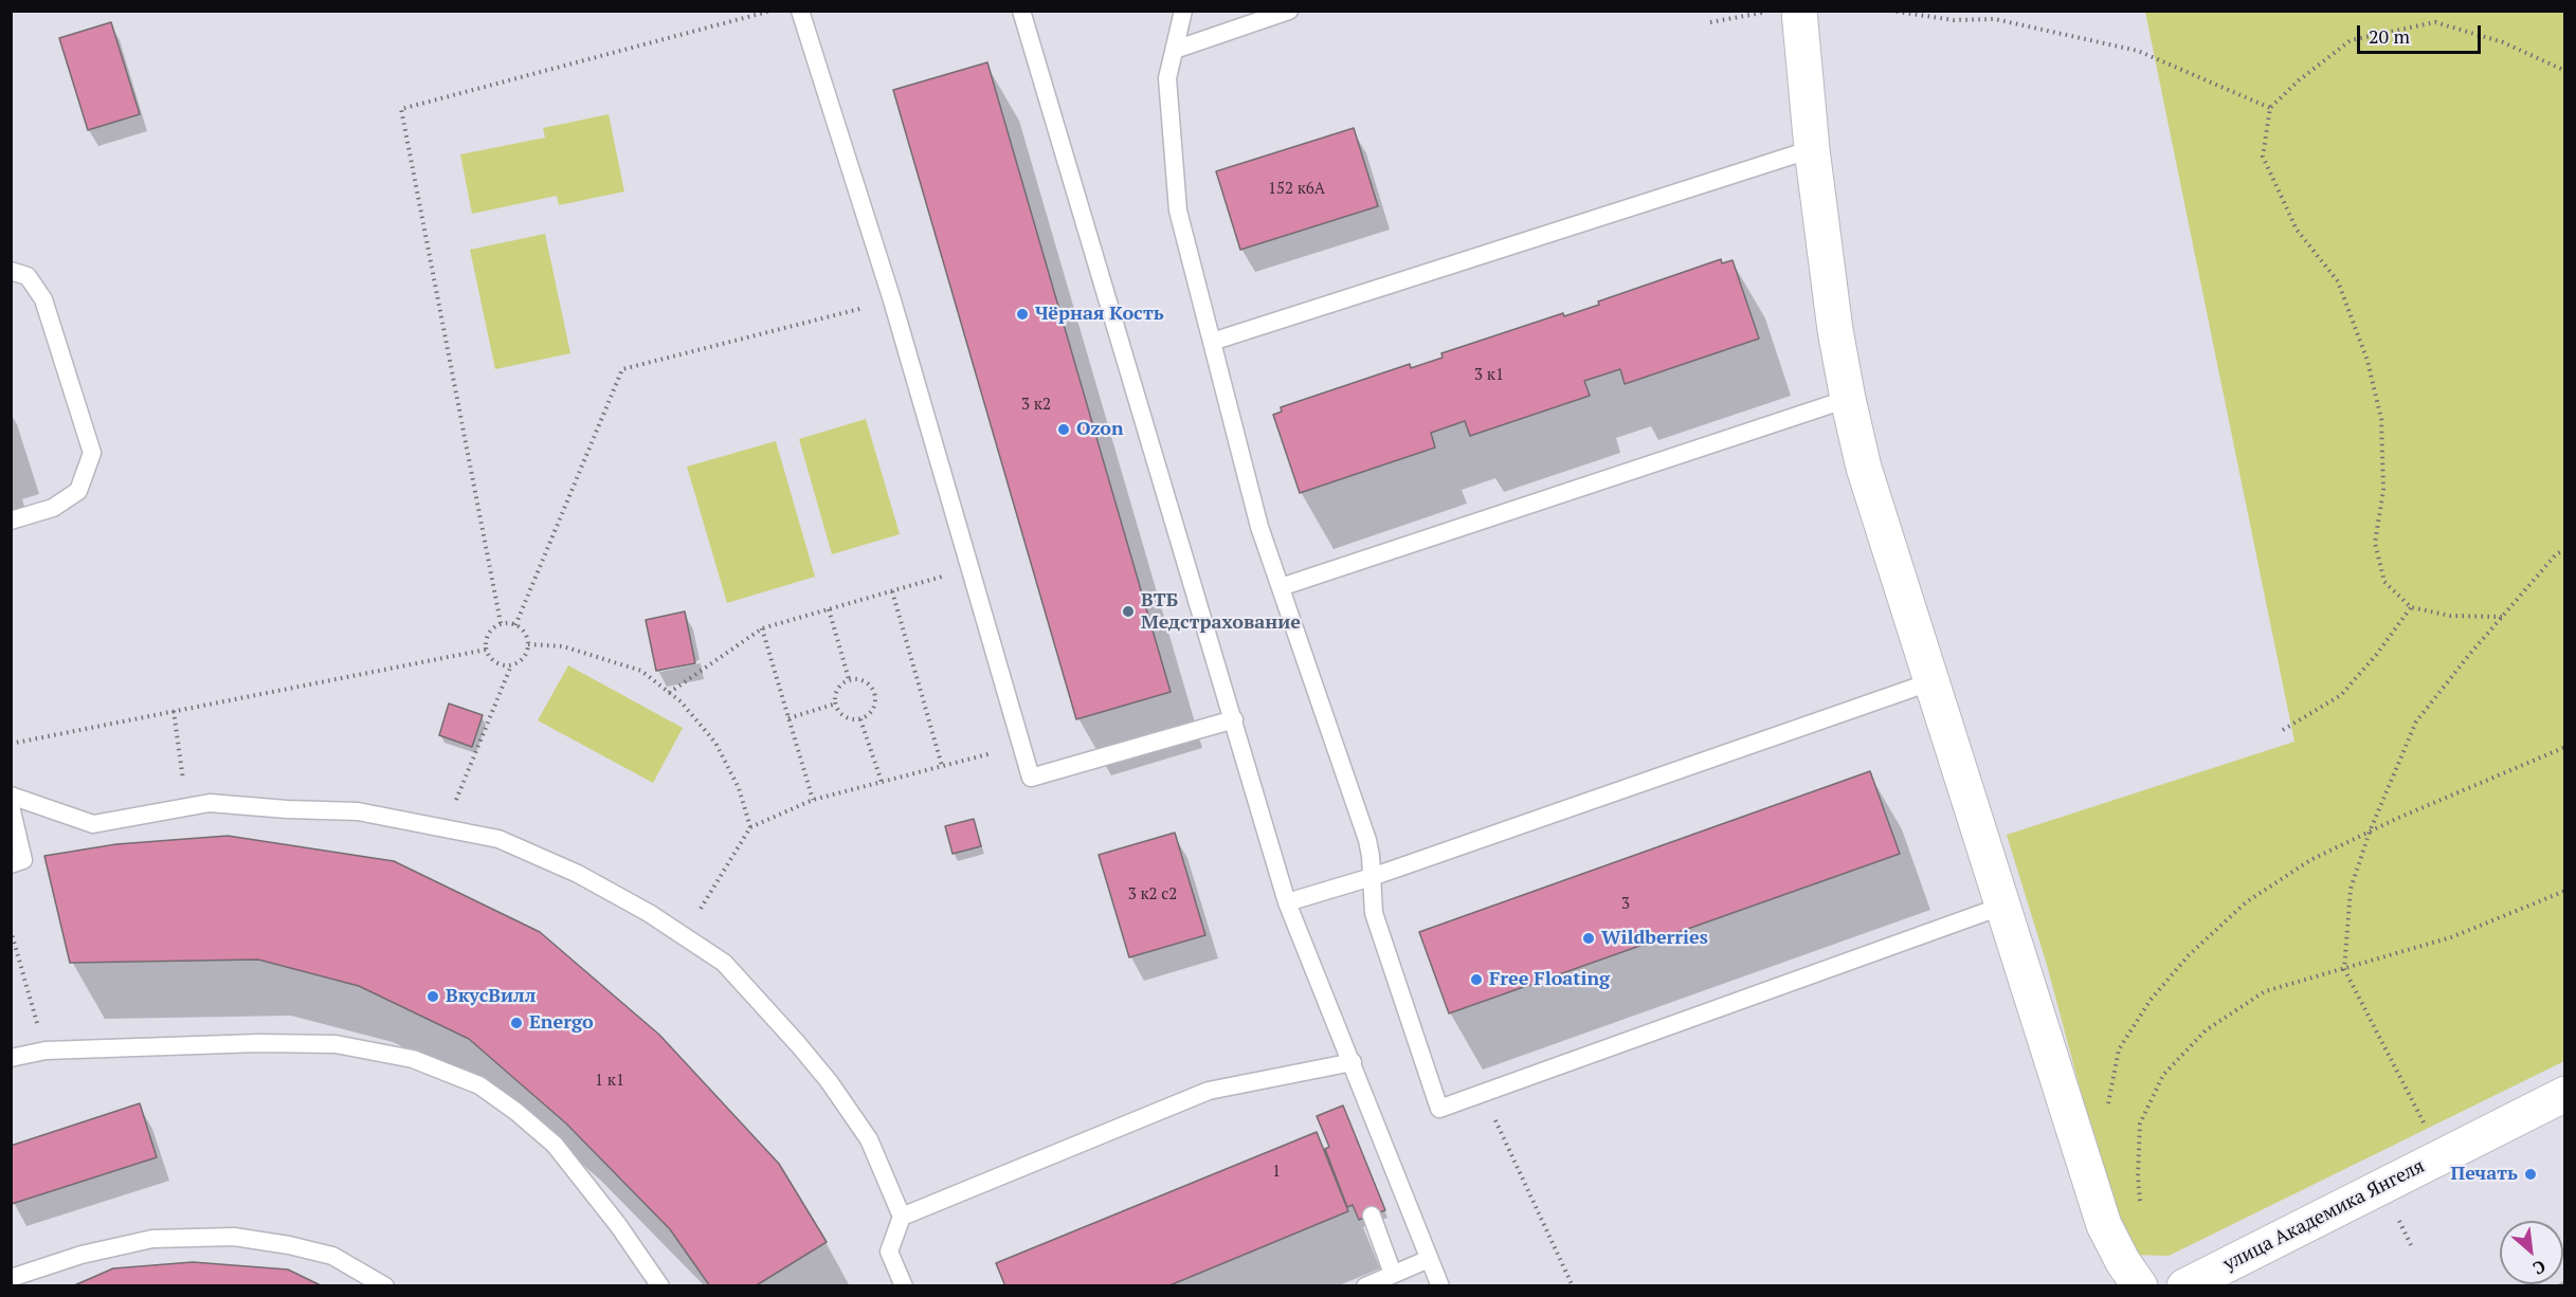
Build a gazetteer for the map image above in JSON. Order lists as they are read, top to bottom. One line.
{"streets":{"street":["улица Академика Янгеля"]},"places":["Чёрная Кость","Ozon","ВТБ Медстрахование","Wildberries","Free Floating","ВкусВилл","Energo","Печать"],"house_numbers":["152 к6А","3 к1","3 к2","3 к2 с2","3","1 к1","1"],"scale_bar":"20 m","north":"bottom right"}
